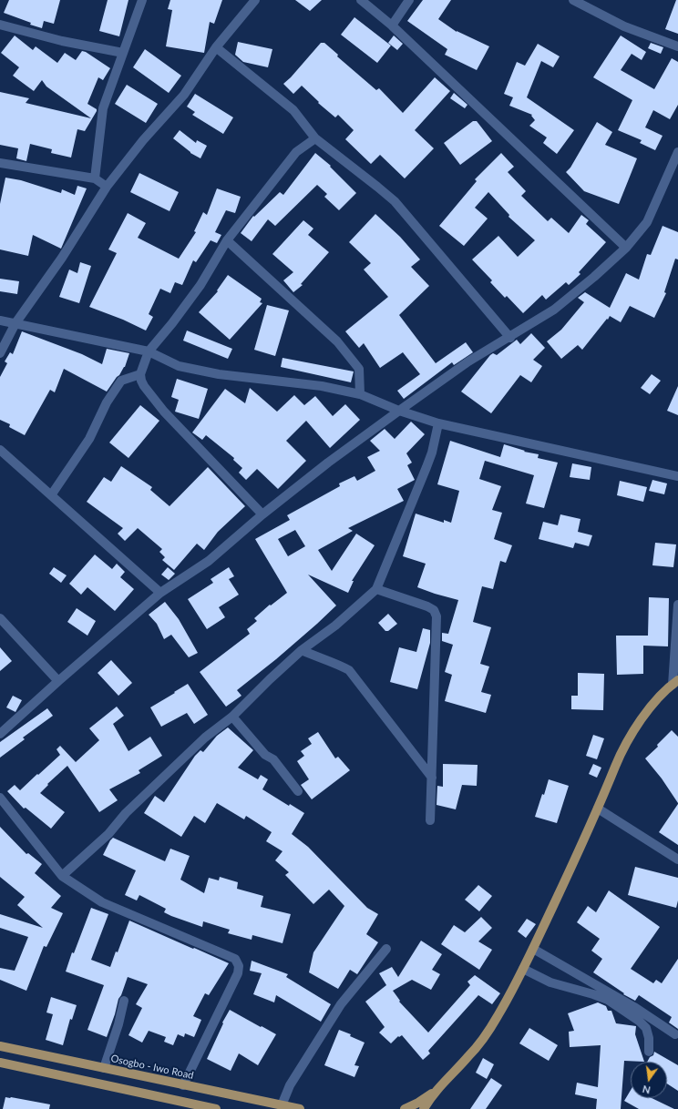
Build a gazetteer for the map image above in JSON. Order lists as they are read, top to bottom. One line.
{"streets":{"main road":["Osogbo - Iwo Road"]},"north":"bottom"}
